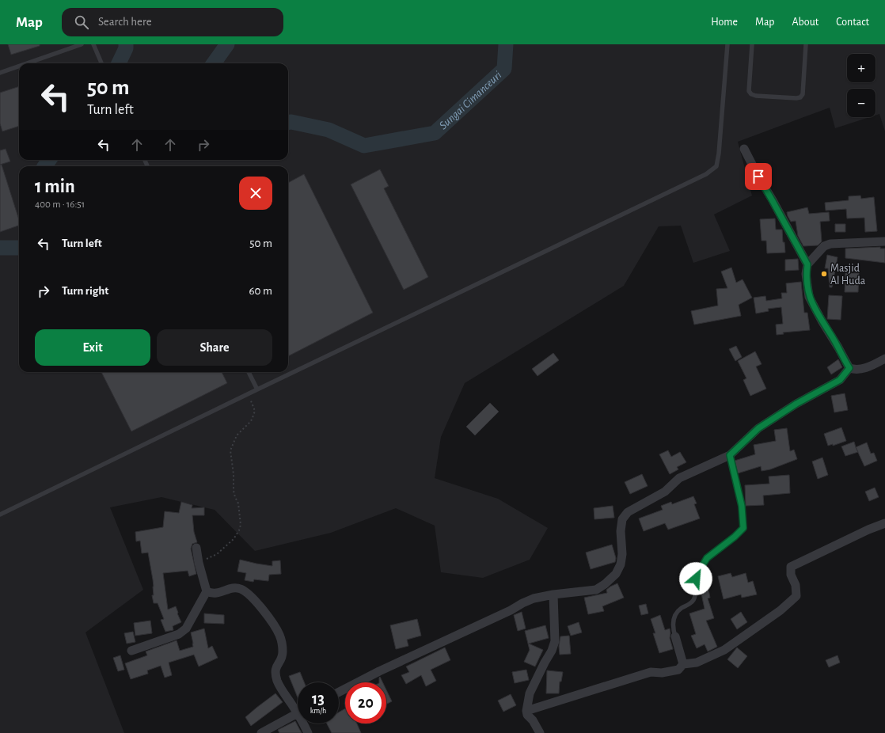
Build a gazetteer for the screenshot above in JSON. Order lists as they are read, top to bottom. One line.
{"water":["Sungai Cimanceuri"],"places":["Masjid Al Huda"],"page":{"header":"Map","search":"Search here","nav":["Home","Map","About","Contact"],"map_buttons":["+","−"],"turn":["50 m","Turn left"],"heading":["1 min","400 m · 16:51"],"list":[{"name":"Turn left","value":"50 m"},{"name":"Turn right","value":"60 m"}],"buttons":["Exit","Share"],"speed":"13 km/h","limit":"20"}}
